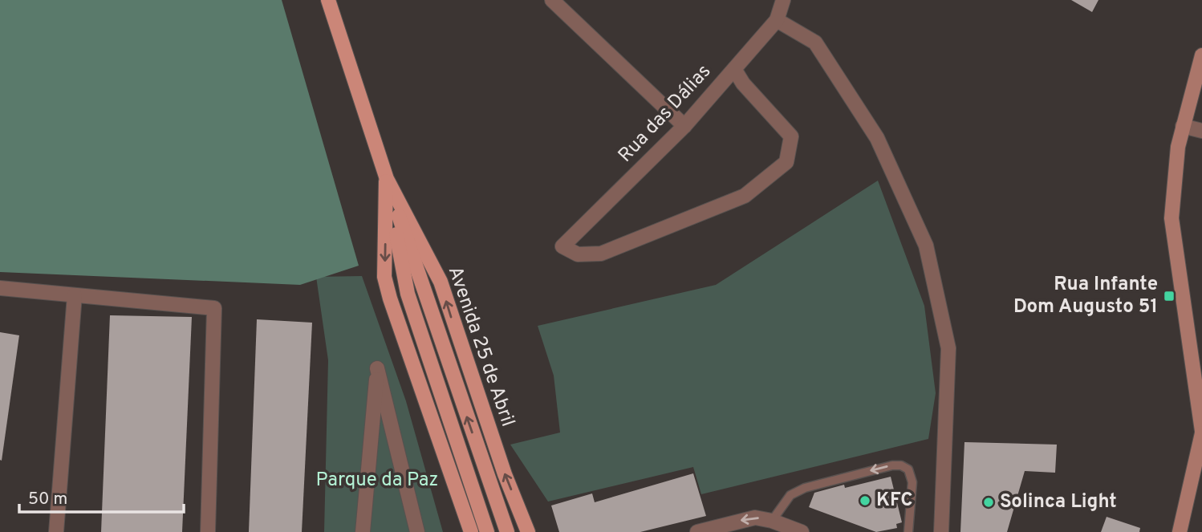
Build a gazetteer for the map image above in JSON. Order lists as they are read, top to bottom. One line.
{"streets":{"main road":["Avenida 25 de Abril"],"street":["Rua das Dálias"]},"parks":["Parque da Paz"],"places":{"transit":["Rua Infante Dom Augusto 51"],"other":["KFC","Solinca Light"]},"scale_bar":"50 m"}
